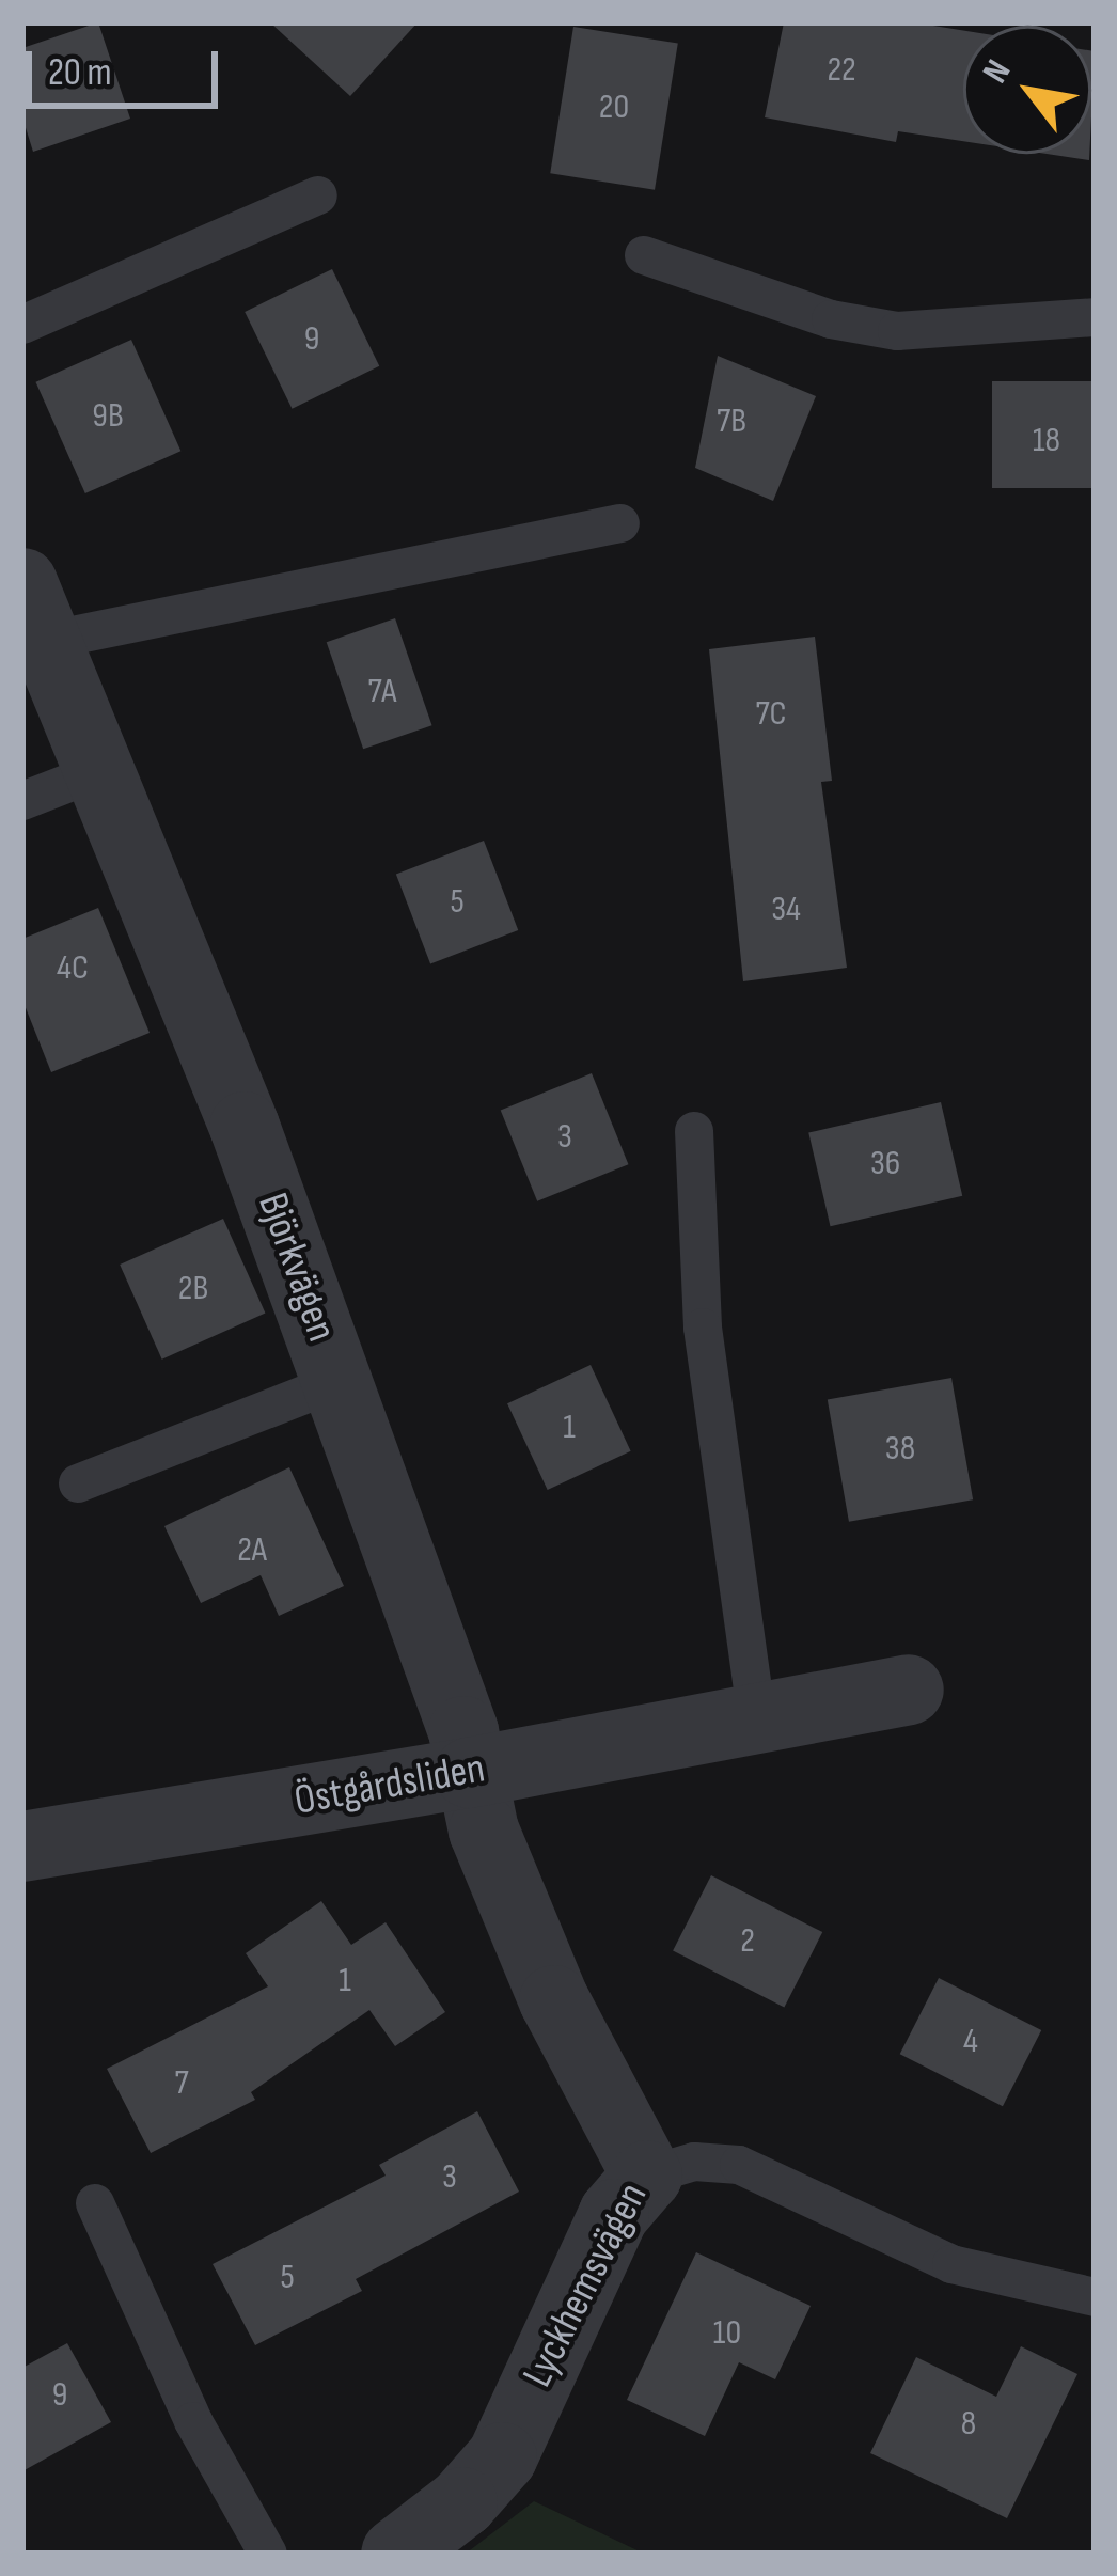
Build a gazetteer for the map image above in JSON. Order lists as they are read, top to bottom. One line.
{"streets":{"street":["Björkvägen","Östgårdsliden","Lyckhemsvägen"]},"crossings":[["Björkvägen","Östgårdsliden"],["Björkvägen","Lyckhemsvägen"],["Östgårdsliden","Lyckhemsvägen"]],"house_numbers":["22","20","9","9B","7B","18","7A","7C","5","34","4C","3","36","2B","1","38","2A","2","1","4","7","3","5","10","9","8"],"scale_bar":"20 m","north":"top left"}
